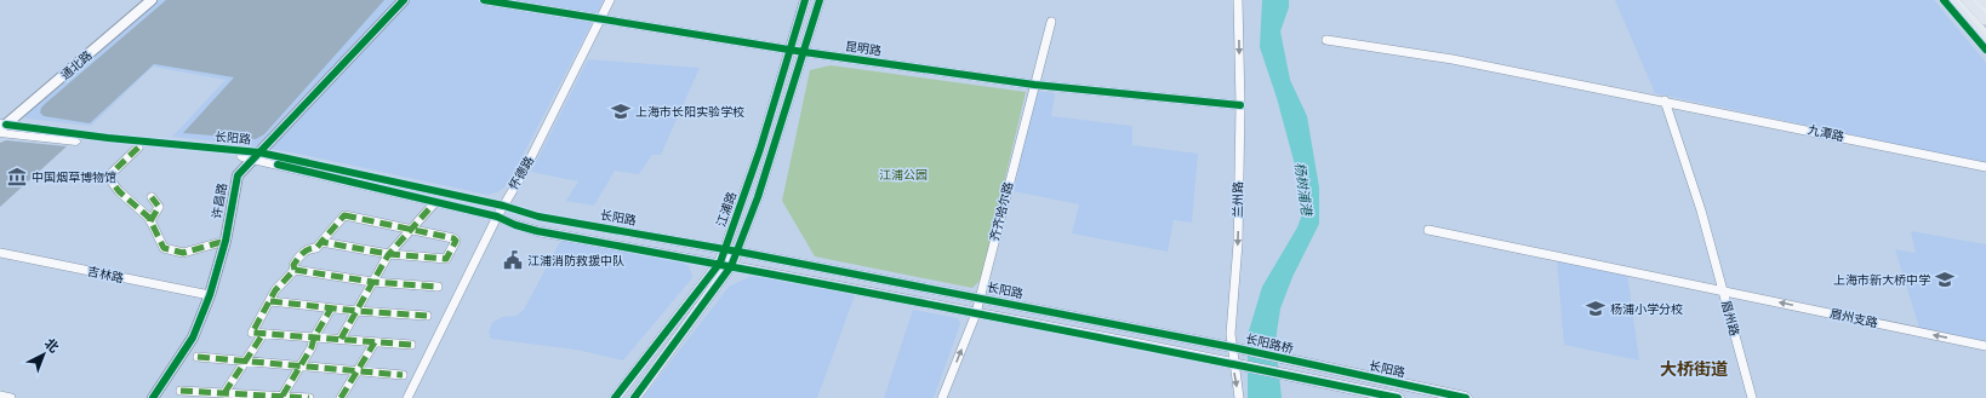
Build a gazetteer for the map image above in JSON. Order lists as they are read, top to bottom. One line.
{"streets":{"main road":["长阳路","江浦路","长阳路桥"],"street":["昆明路","通北路","九潭路","怀德路","兰州路","许昌路","齐齐哈尔路","吉林路","眉州路","眉州支路"]},"crossings":[["昆明路","怀德路"],["昆明路","兰州路"],["昆明路","江浦路"],["昆明路","齐齐哈尔路"],["通北路","长阳路"],["九潭路","眉州路"],["长阳路","怀德路"],["长阳路","兰州路"],["长阳路","许昌路"],["长阳路","江浦路"],["长阳路","齐齐哈尔路"],["长阳路","长阳路桥"],["兰州路","长阳路桥"],["许昌路","吉林路"],["眉州路","眉州支路"]],"one_way":["兰州路","眉州支路"],"districts":["大桥街道"],"water":["杨树浦港"],"parks":["江浦公园"],"places":{"school or university":["上海市长阳实验学校","上海市新大桥中学","杨浦小学分校"],"museum":["中国烟草博物馆"],"public building":["江浦消防救援中队"]},"north":"top right"}
